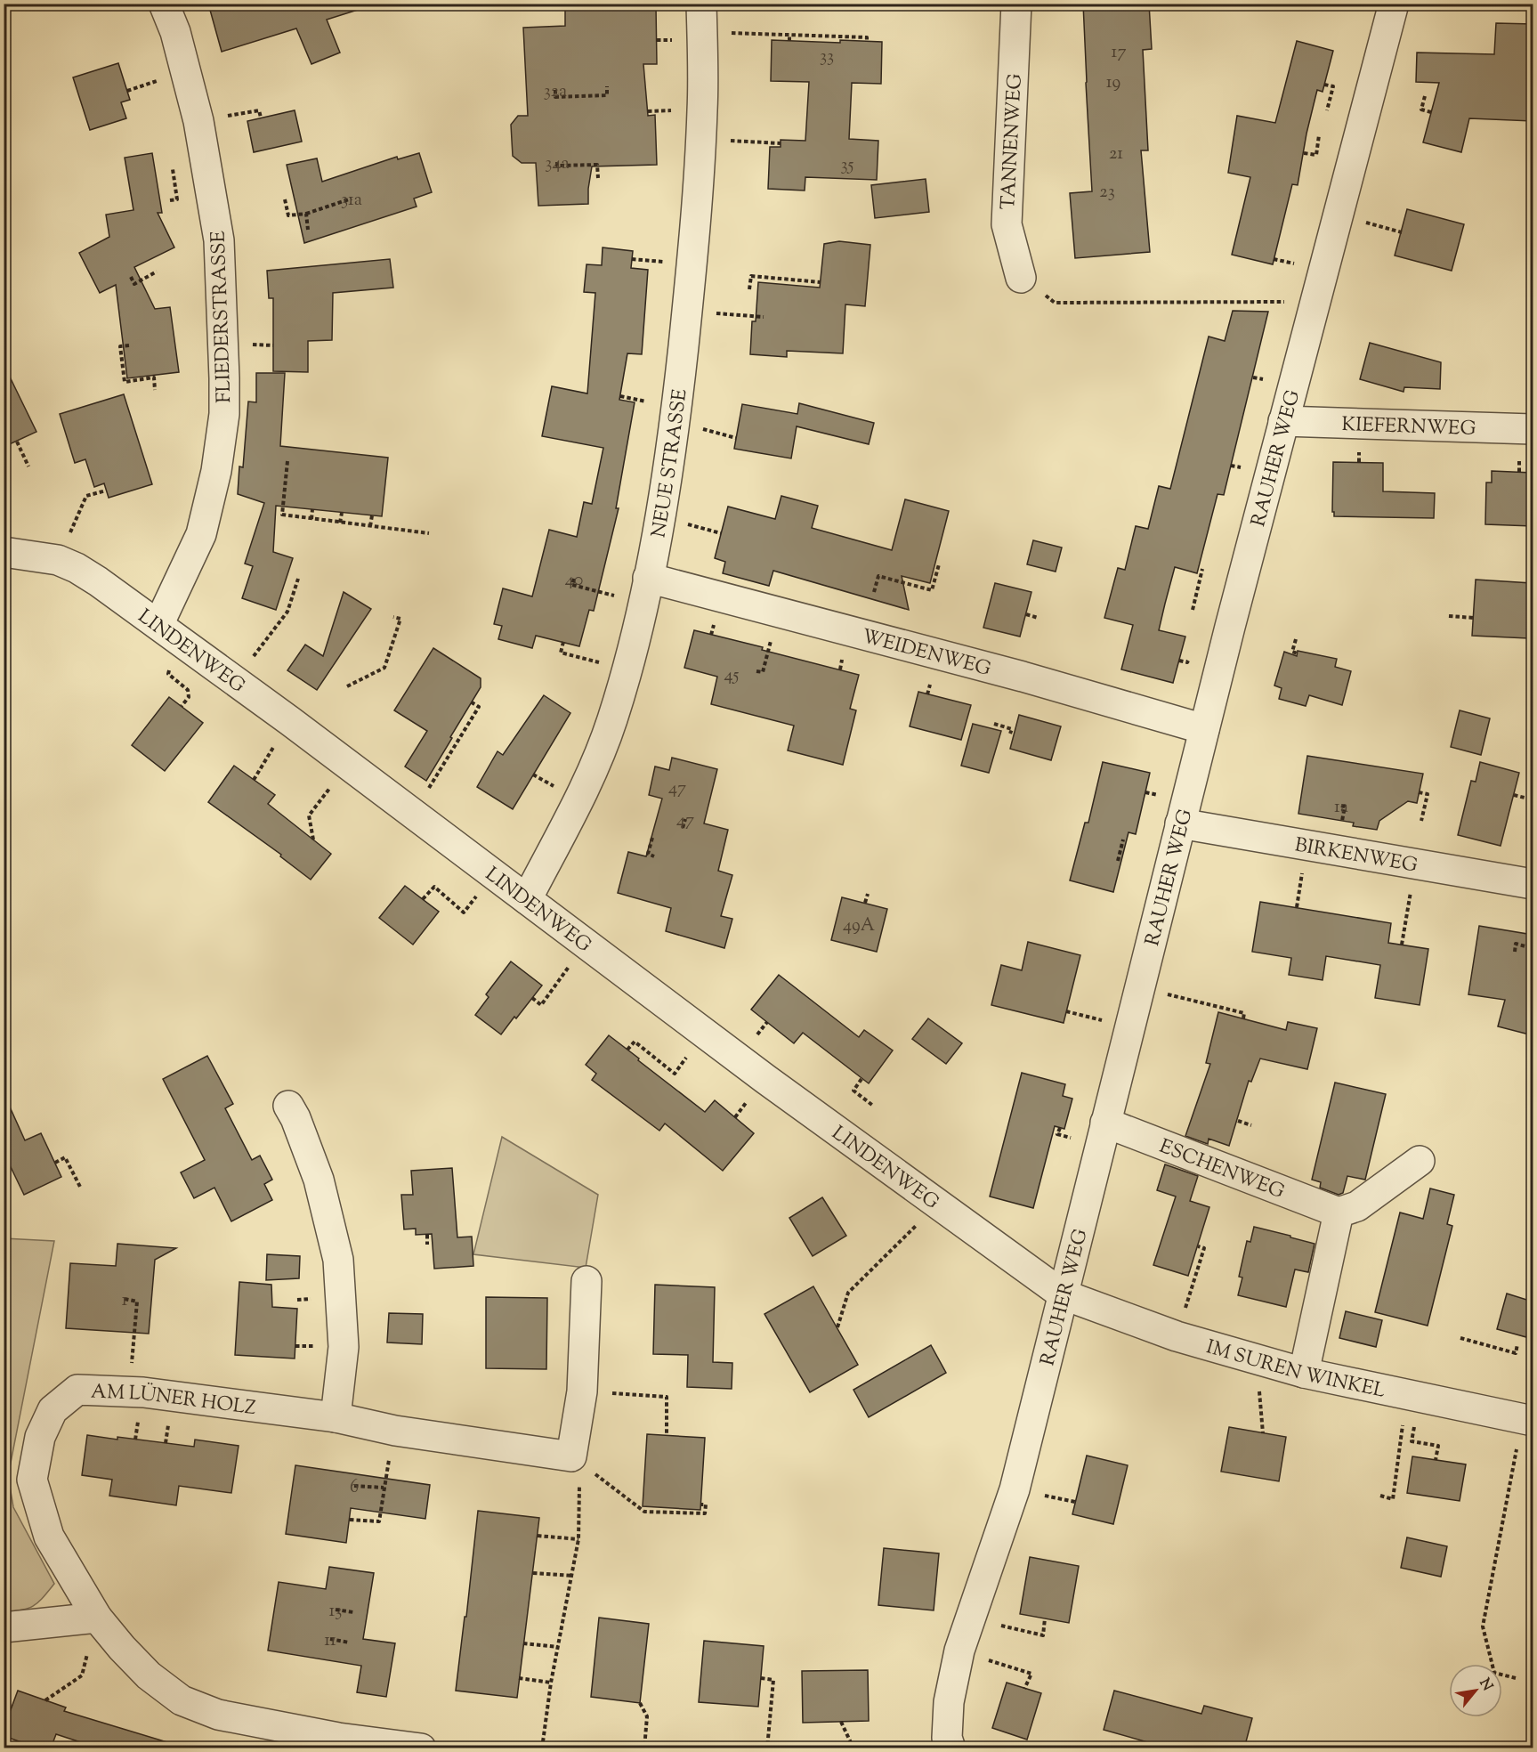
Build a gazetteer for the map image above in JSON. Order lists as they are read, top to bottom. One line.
{"streets":{"street":["TANNENWEG","FLIEDERSTRASSE","KIEFERNWEG","RAUHER WEG","NEUE STRASSE","LINDENWEG","WEIDENWEG","BIRKENWEG","ESCHENWEG","IM SUREN WINKEL","AM LÜNER HOLZ"]},"crossings":[["FLIEDERSTRASSE","LINDENWEG"],["KIEFERNWEG","RAUHER WEG"],["RAUHER WEG","LINDENWEG"],["RAUHER WEG","WEIDENWEG"],["RAUHER WEG","BIRKENWEG"],["RAUHER WEG","ESCHENWEG"],["RAUHER WEG","IM SUREN WINKEL"],["NEUE STRASSE","LINDENWEG"],["NEUE STRASSE","WEIDENWEG"],["LINDENWEG","IM SUREN WINKEL"]],"house_numbers":["17","33","19","32a","21","34a","35","23","31a","40","45","47","1a","47","49A","1","6","13","11"],"north":"top right"}
